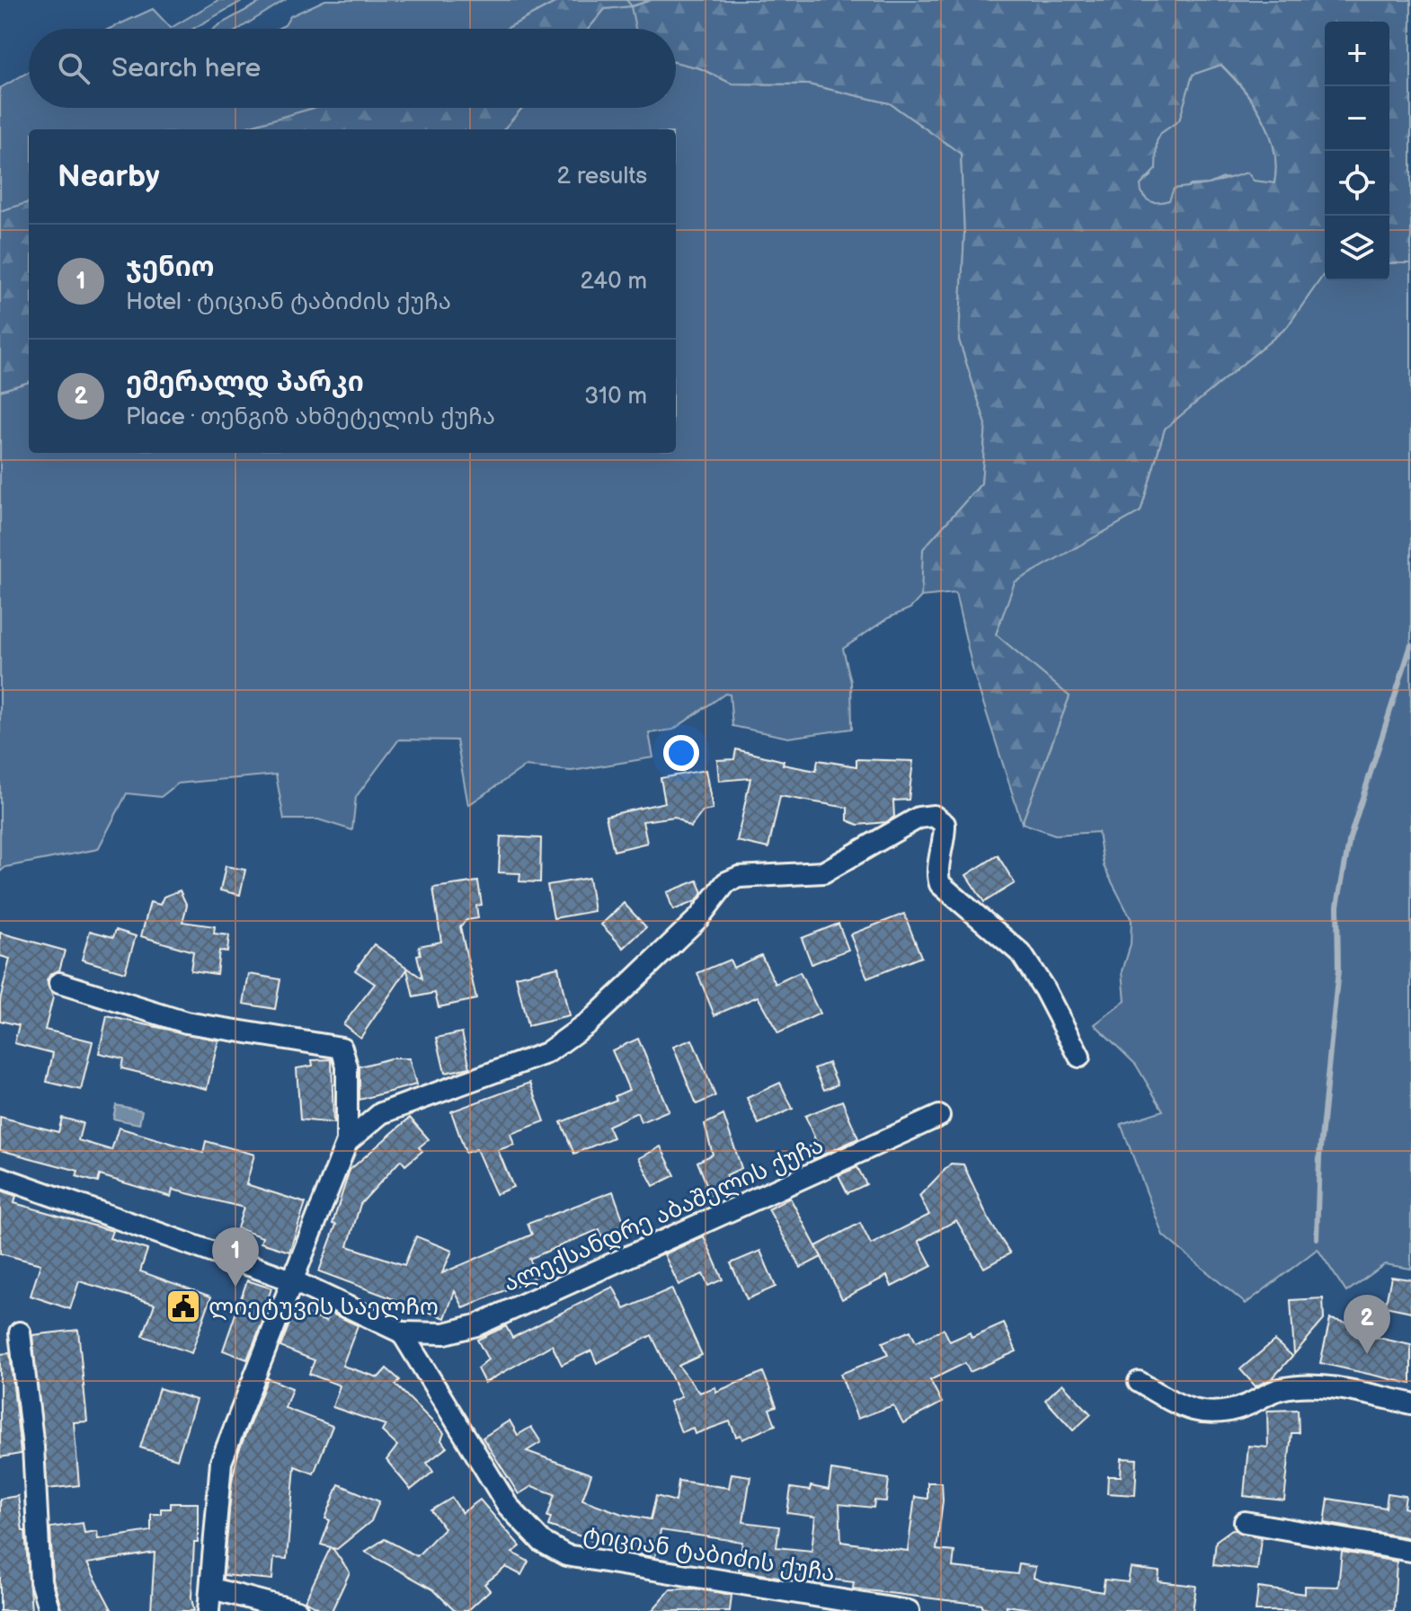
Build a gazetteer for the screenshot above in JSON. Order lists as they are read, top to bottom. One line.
{"streets":{"street":["ალექსანდრე აბაშელის ქუჩა","ტიციან ტაბიძის ქუჩა"]},"crossings":[["ალექსანდრე აბაშელის ქუჩა","ტიციან ტაბიძის ქუჩა"]],"places":{"public building":["ლიეტუვის საელჩო"]},"page":{"map_buttons":["+","−"],"search":"Search here","heading":["Nearby","2 results"],"list":[{"mark":"1","name":"ჯენიო","note":"Hotel · ტიციან ტაბიძის ქუჩა","value":"240 m"},{"mark":"2","name":"ემერალდ პარკი","note":"Place · თენგიზ ახმეტელის ქუჩა","value":"310 m"}],"pins":["1","2"]}}
